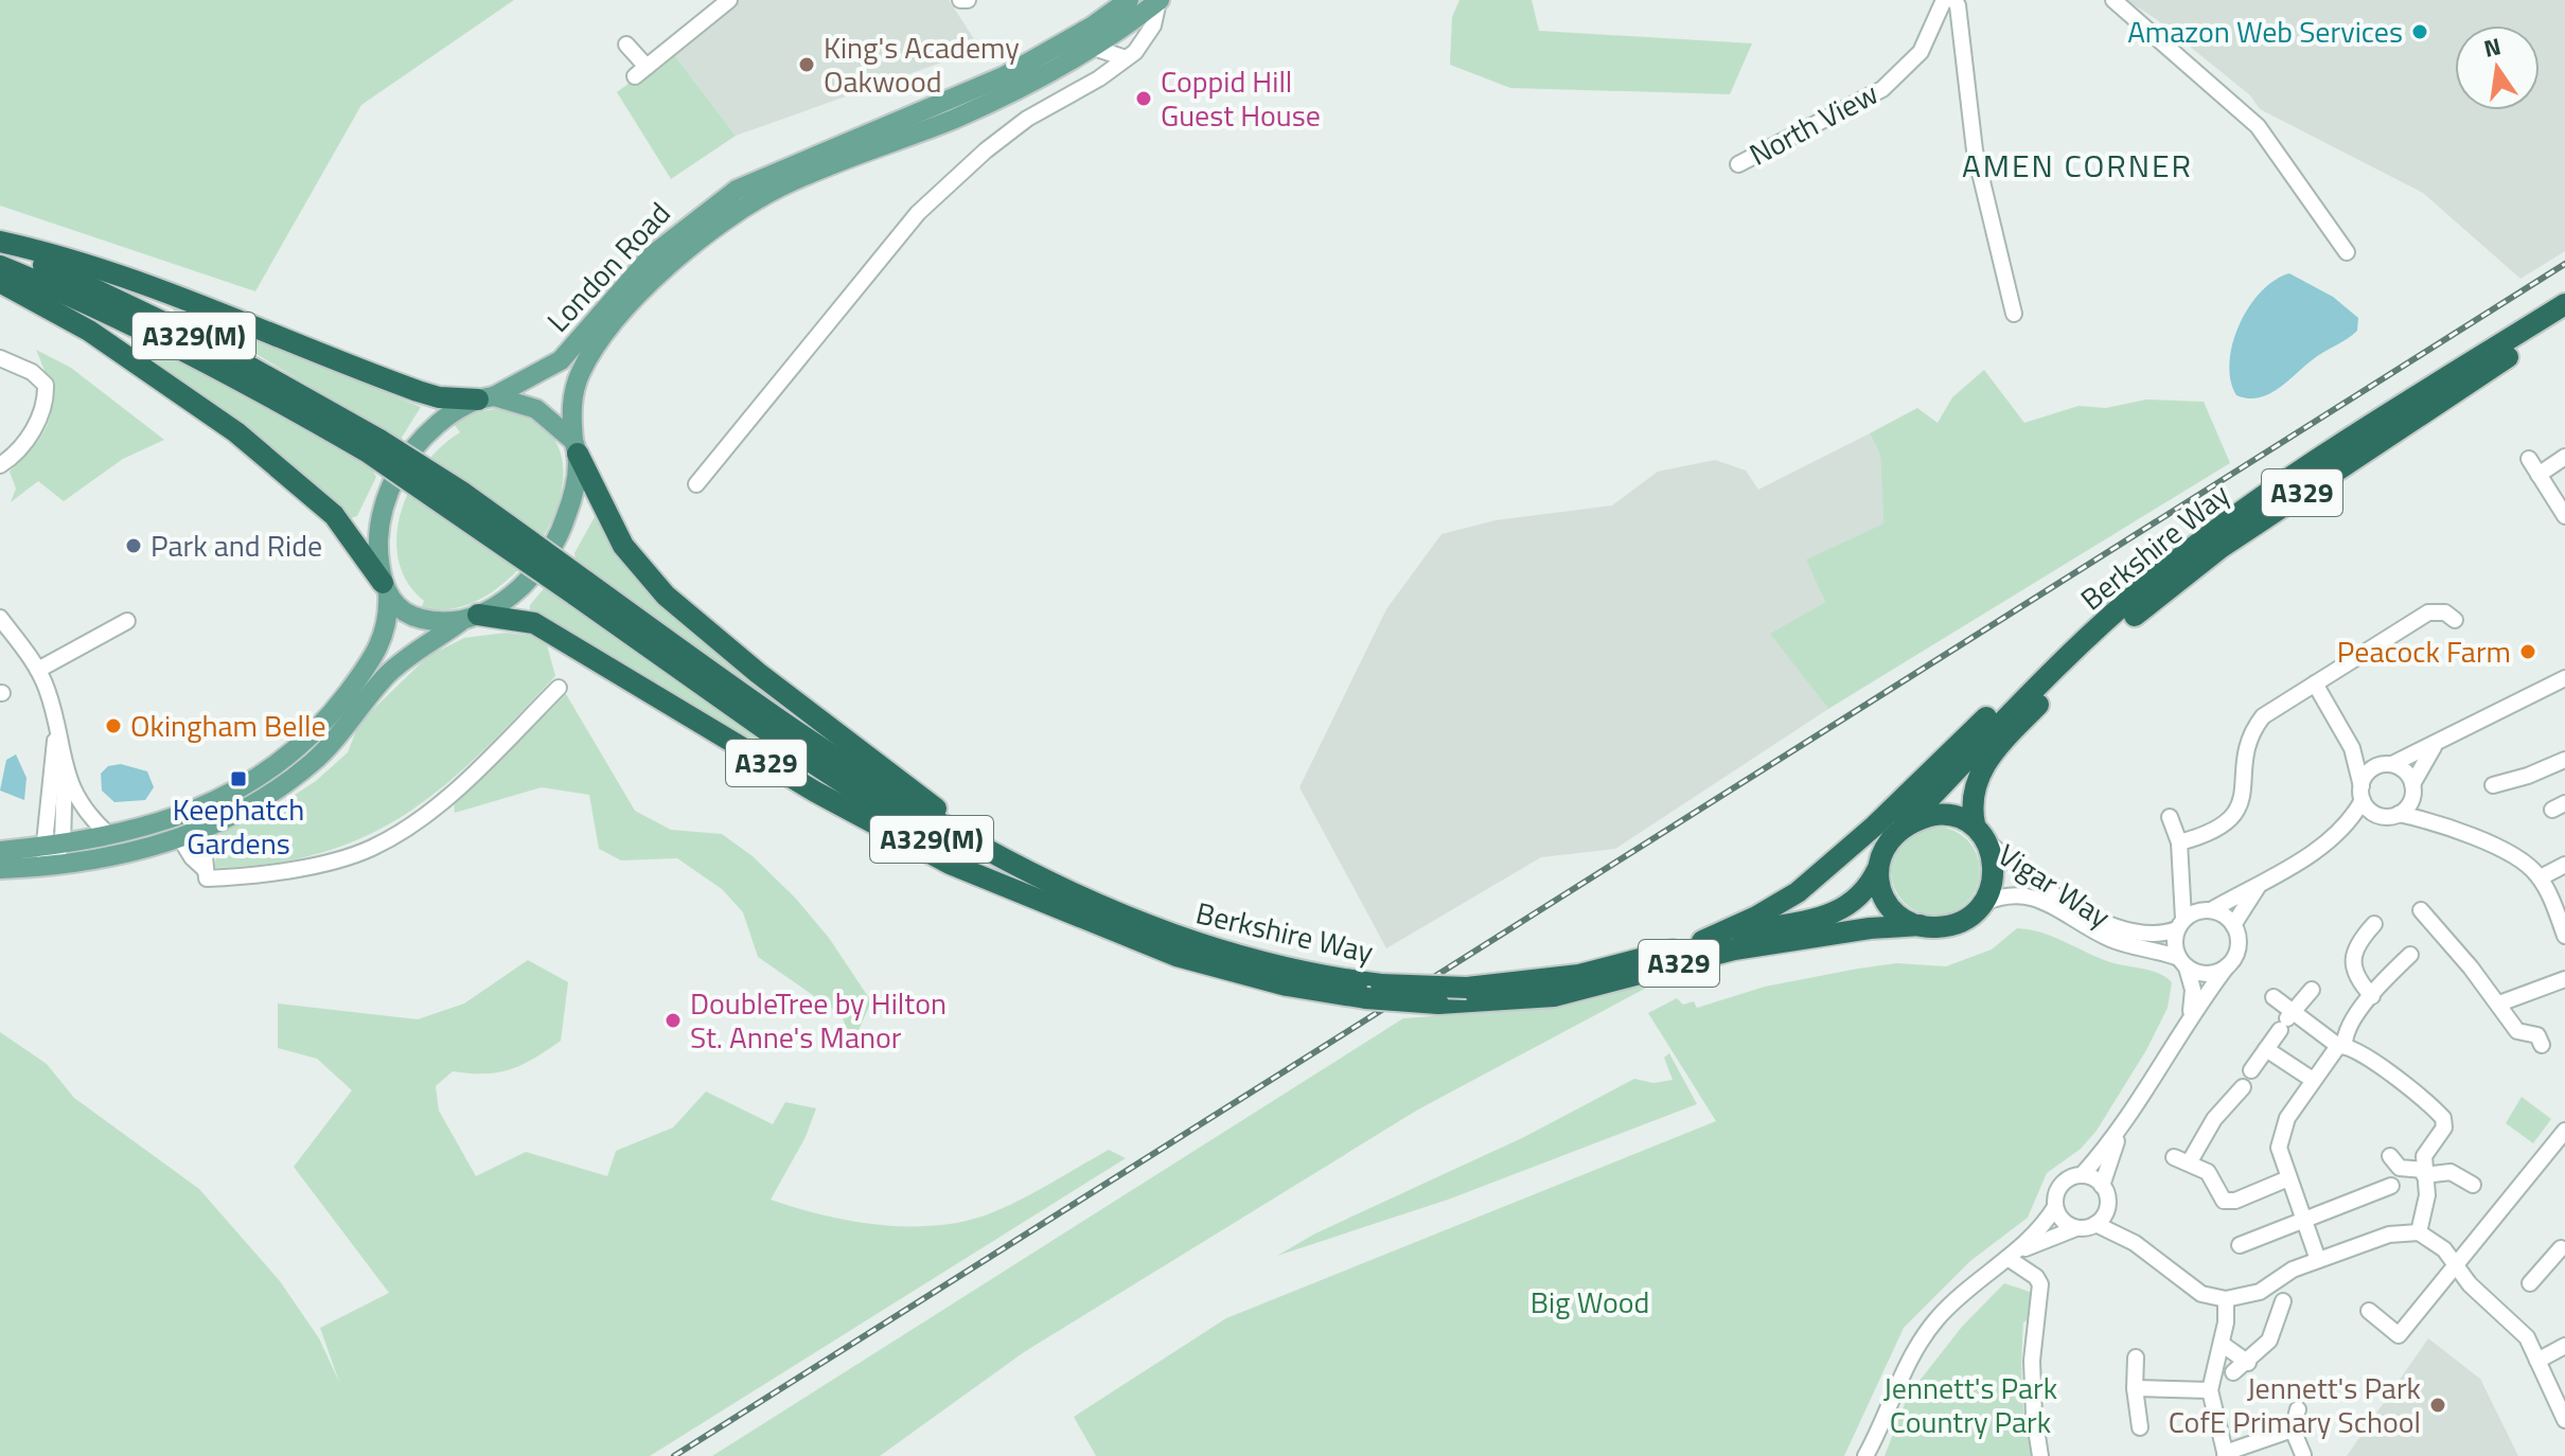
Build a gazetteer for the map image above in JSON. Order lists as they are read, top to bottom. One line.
{"streets":{"highway":["A329(M)","A329","Berkshire Way"],"main road":["London Road"],"street":["North View","Vigar Way"]},"crossings":[["London Road","A329(M)"],["London Road","A329"],["A329(M)","A329"],["A329(M)","Berkshire Way"],["A329","Berkshire Way"],["A329","Vigar Way"],["Berkshire Way","Vigar Way"]],"districts":["AMEN CORNER"],"parks":["Big Wood","Jennett's Park Country Park"],"places":{"other":["Amazon Web Services","King's Academy Oakwood","Coppid Hill Guest House","Park and Ride","Peacock Farm","Okingham Belle","DoubleTree by Hilton St. Anne's Manor","Jennett's Park CofE Primary School"],"transit":["Keephatch Gardens"]},"north":"top"}
